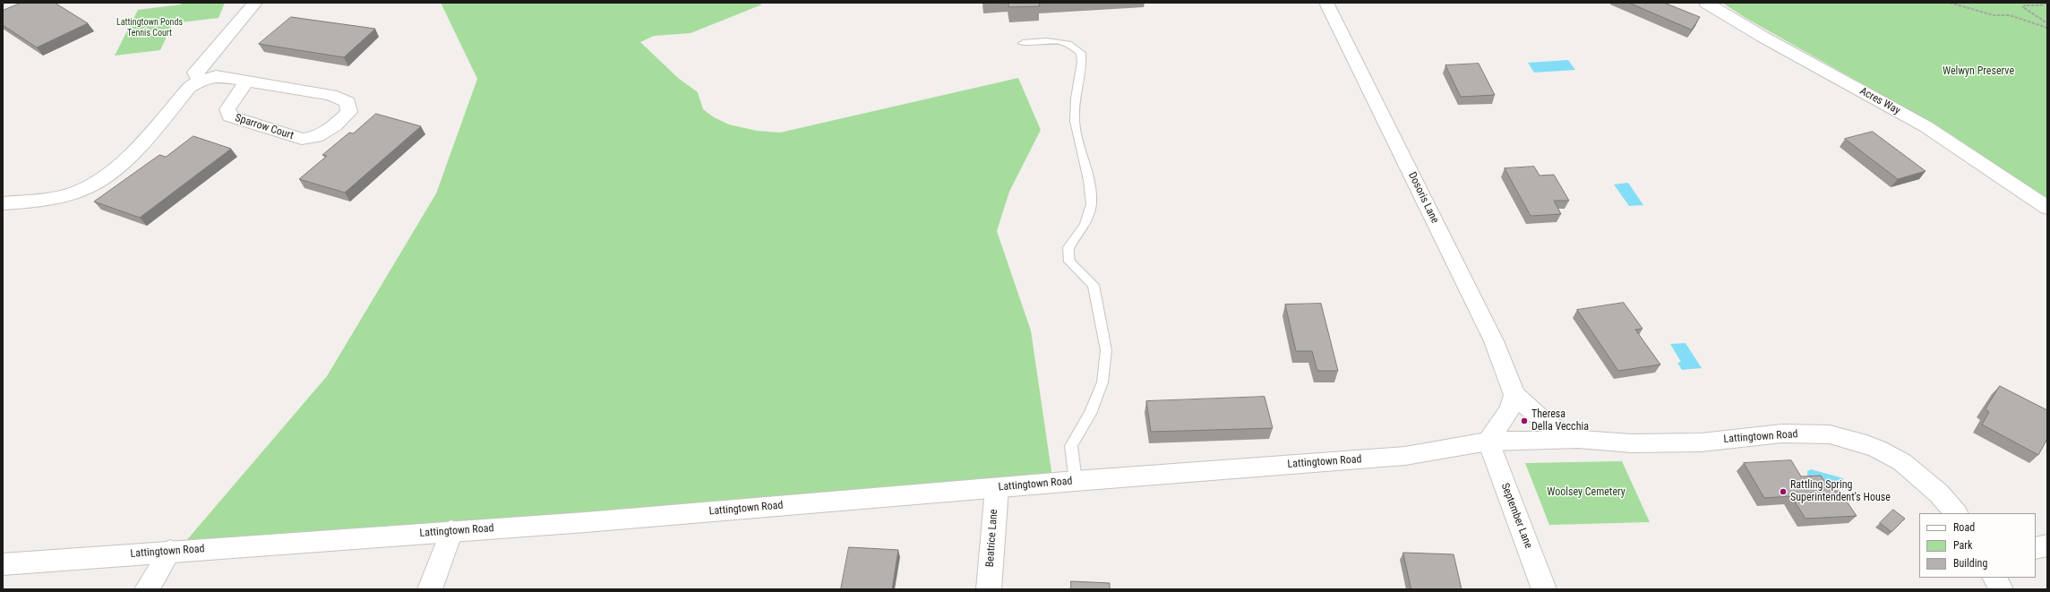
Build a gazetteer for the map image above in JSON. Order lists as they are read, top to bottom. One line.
{"streets":{"street":["Acres Way","Sparrow Court","Dosoris Lane","Lattingtown Road","September Lane","Beatrice Lane"]},"crossings":[["Dosoris Lane","Lattingtown Road"],["Lattingtown Road","September Lane"],["Lattingtown Road","Beatrice Lane"]],"parks":["Lattingtown Ponds Tennis Court","Welwyn Preserve","Woolsey Cemetery"],"places":["Theresa Della Vecchia","Rattling Spring Superintendent's House"],"legend":["Road","Park","Building"]}
